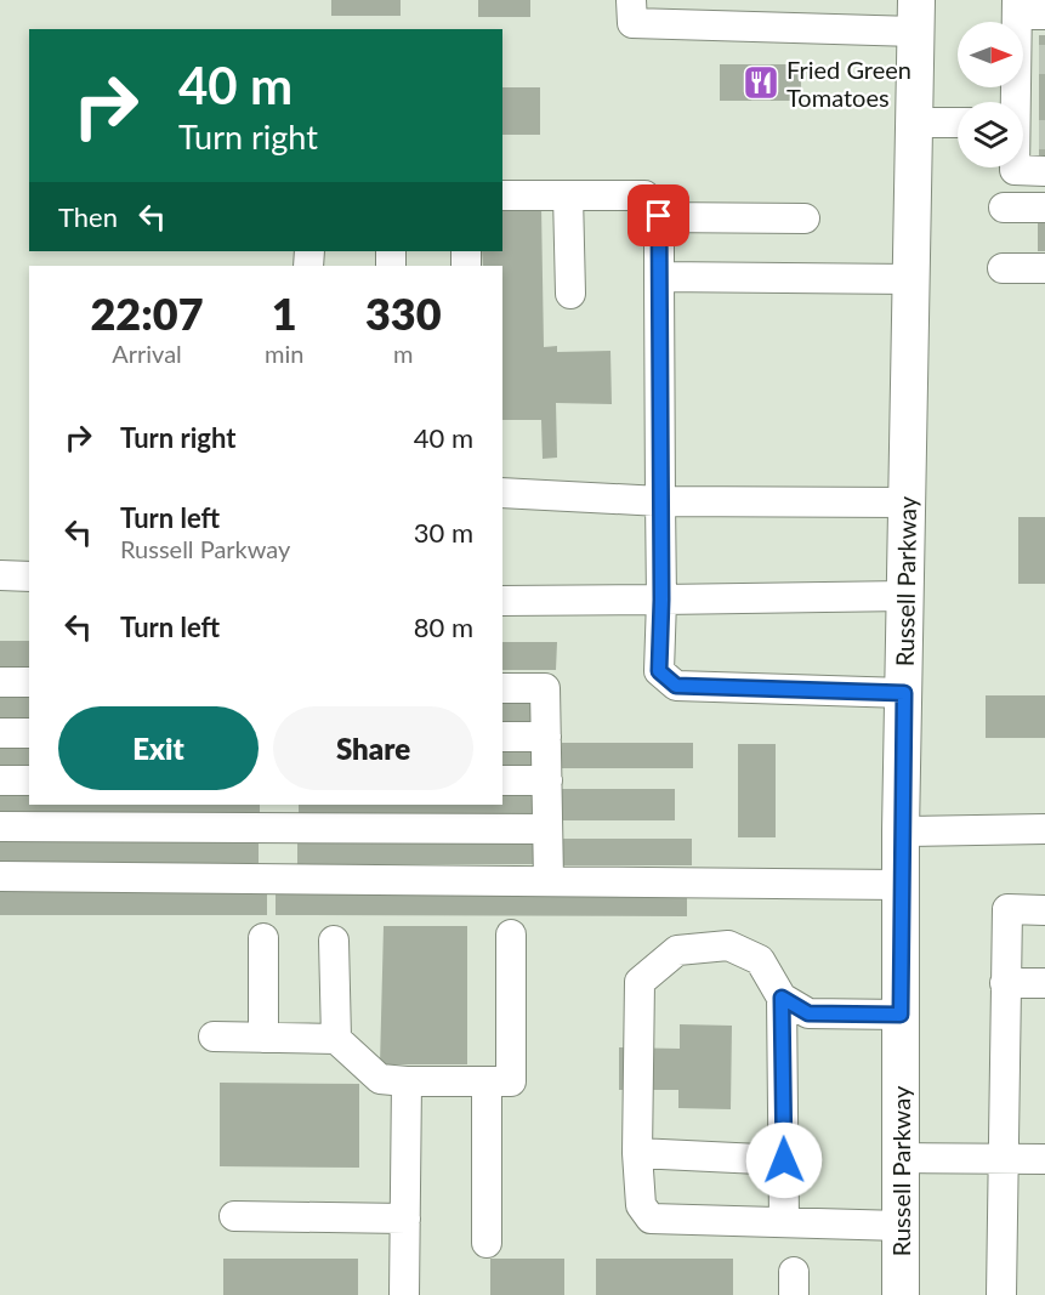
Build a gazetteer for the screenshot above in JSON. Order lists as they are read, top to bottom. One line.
{"streets":{"main road":["Russell Parkway"]},"places":{"restaurant":["Fried Green Tomatoes"]},"north":"right","page":{"turn":["40 m","Turn right"],"then":"Then","eta":["22:07","Arrival","1","min","330","m"],"list":[{"name":"Turn right","value":"40 m"},{"name":"Turn left","note":"Russell Parkway","value":"30 m"},{"name":"Turn left","value":"80 m"}],"buttons":["Exit","Share"]}}
